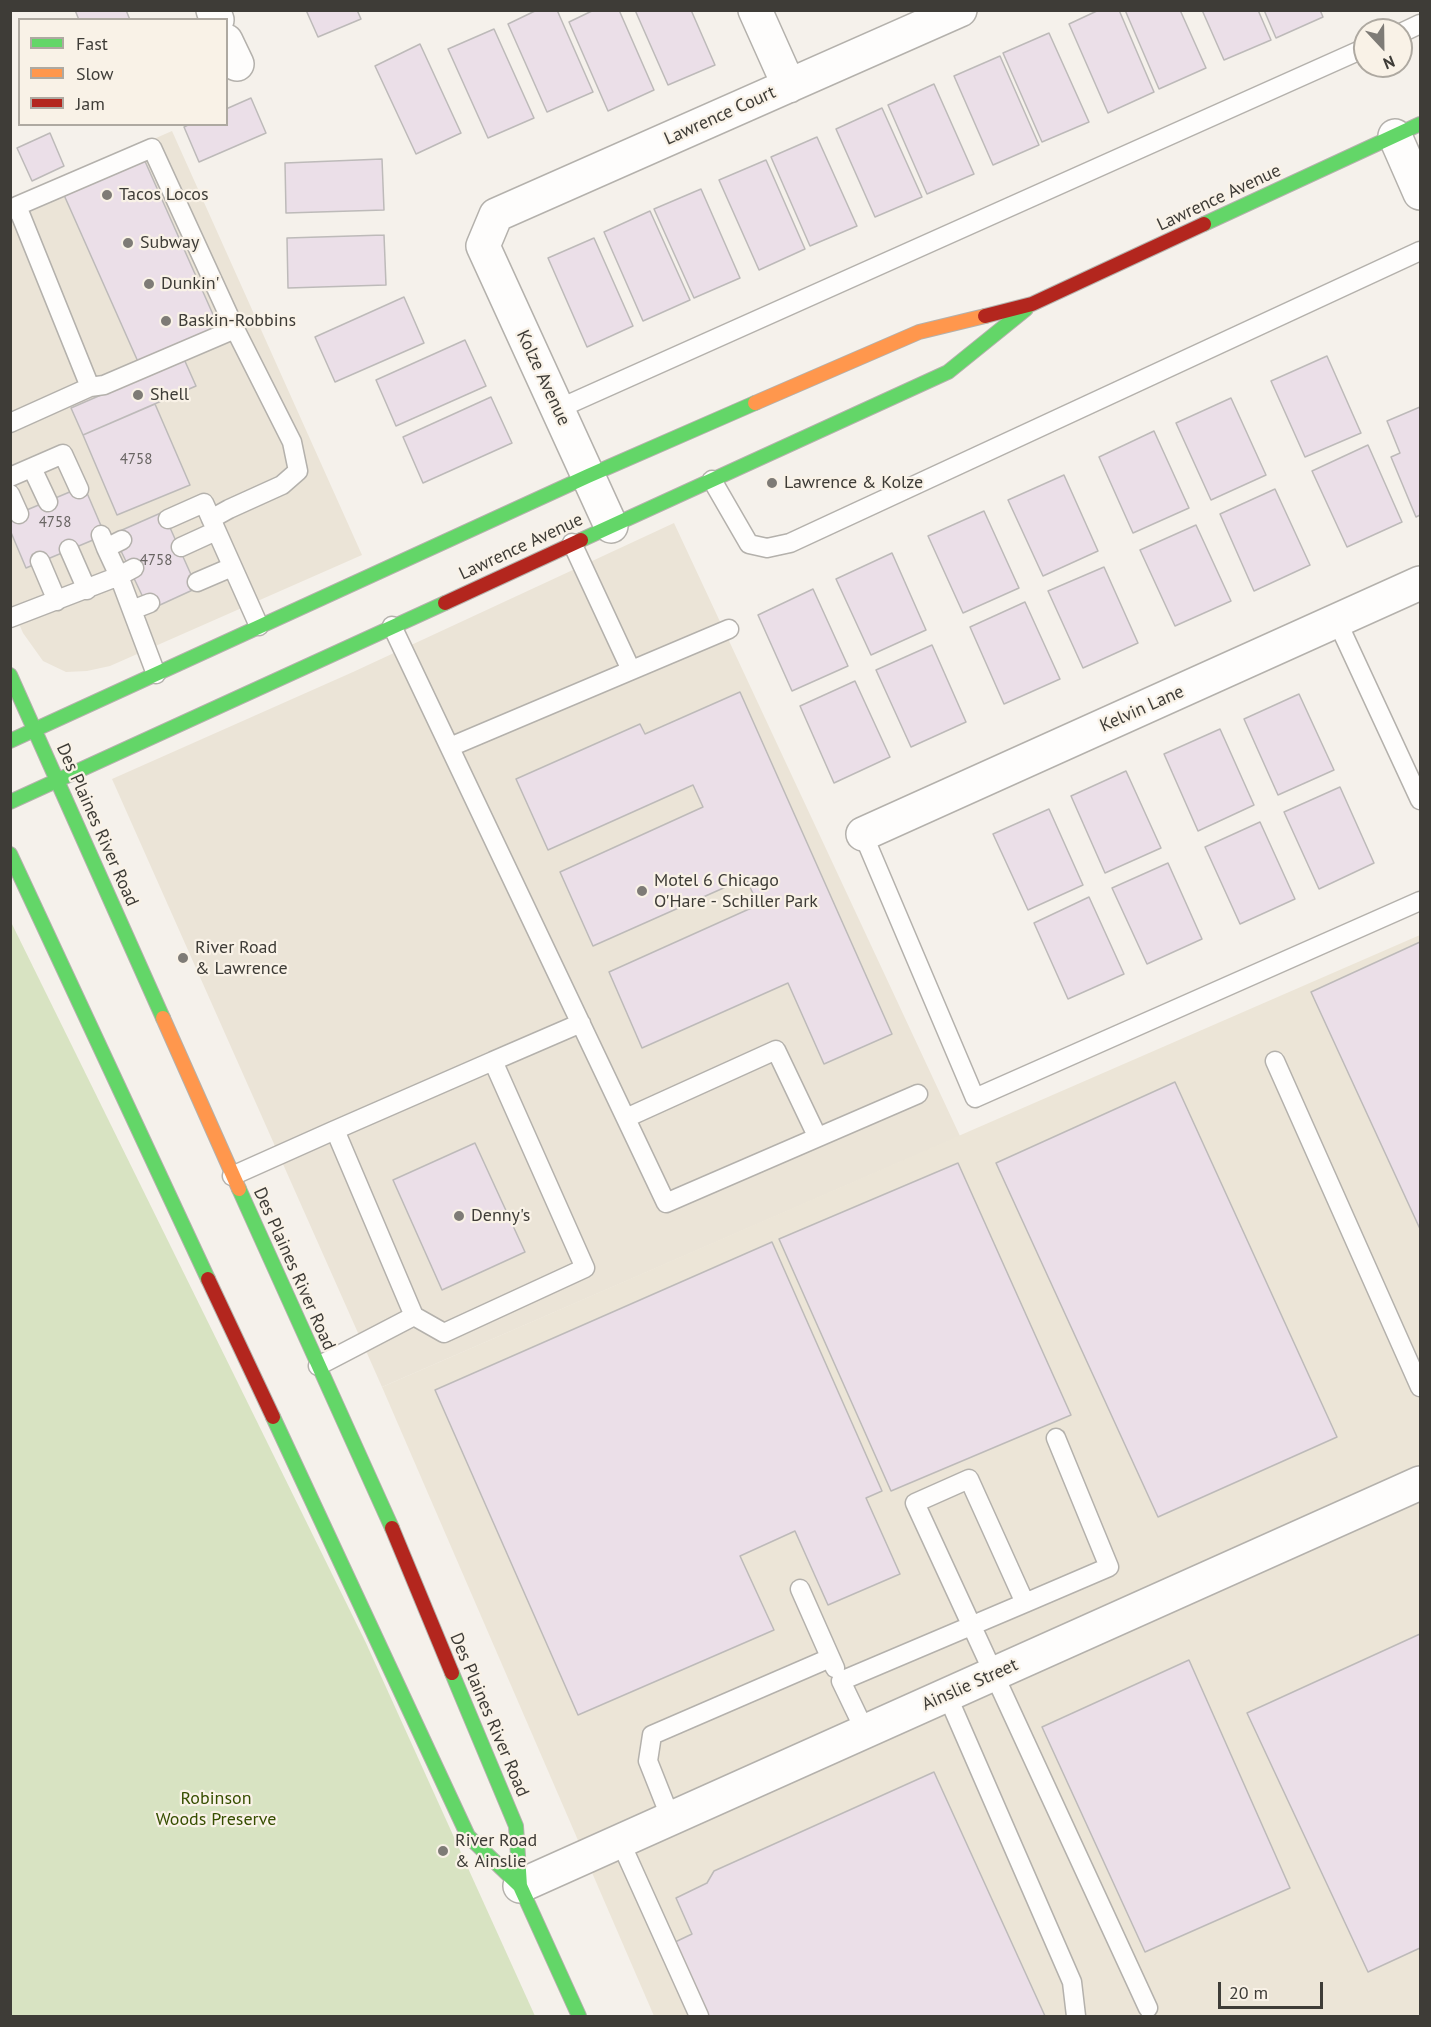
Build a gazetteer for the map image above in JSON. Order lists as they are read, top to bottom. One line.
{"streets":{"main road":["Lawrence Avenue","Des Plaines River Road"],"street":["Lawrence Court","Kolze Avenue","Kelvin Lane","Ainslie Street"]},"crossings":[["Lawrence Court","Kolze Avenue"],["Lawrence Avenue","Kolze Avenue"],["Lawrence Avenue","Des Plaines River Road"],["Des Plaines River Road","Ainslie Street"]],"parks":["Robinson Woods Preserve"],"places":["Tacos Locos","Subway","Dunkin'","Baskin-Robbins","Shell","Lawrence & Kolze","Motel 6 Chicago O'Hare - Schiller Park","River Road & Lawrence","Denny's","River Road & Ainslie"],"house_numbers":["4758","4758","4758"],"legend":["Fast","Slow","Jam"],"scale_bar":"20 m","north":"bottom"}
